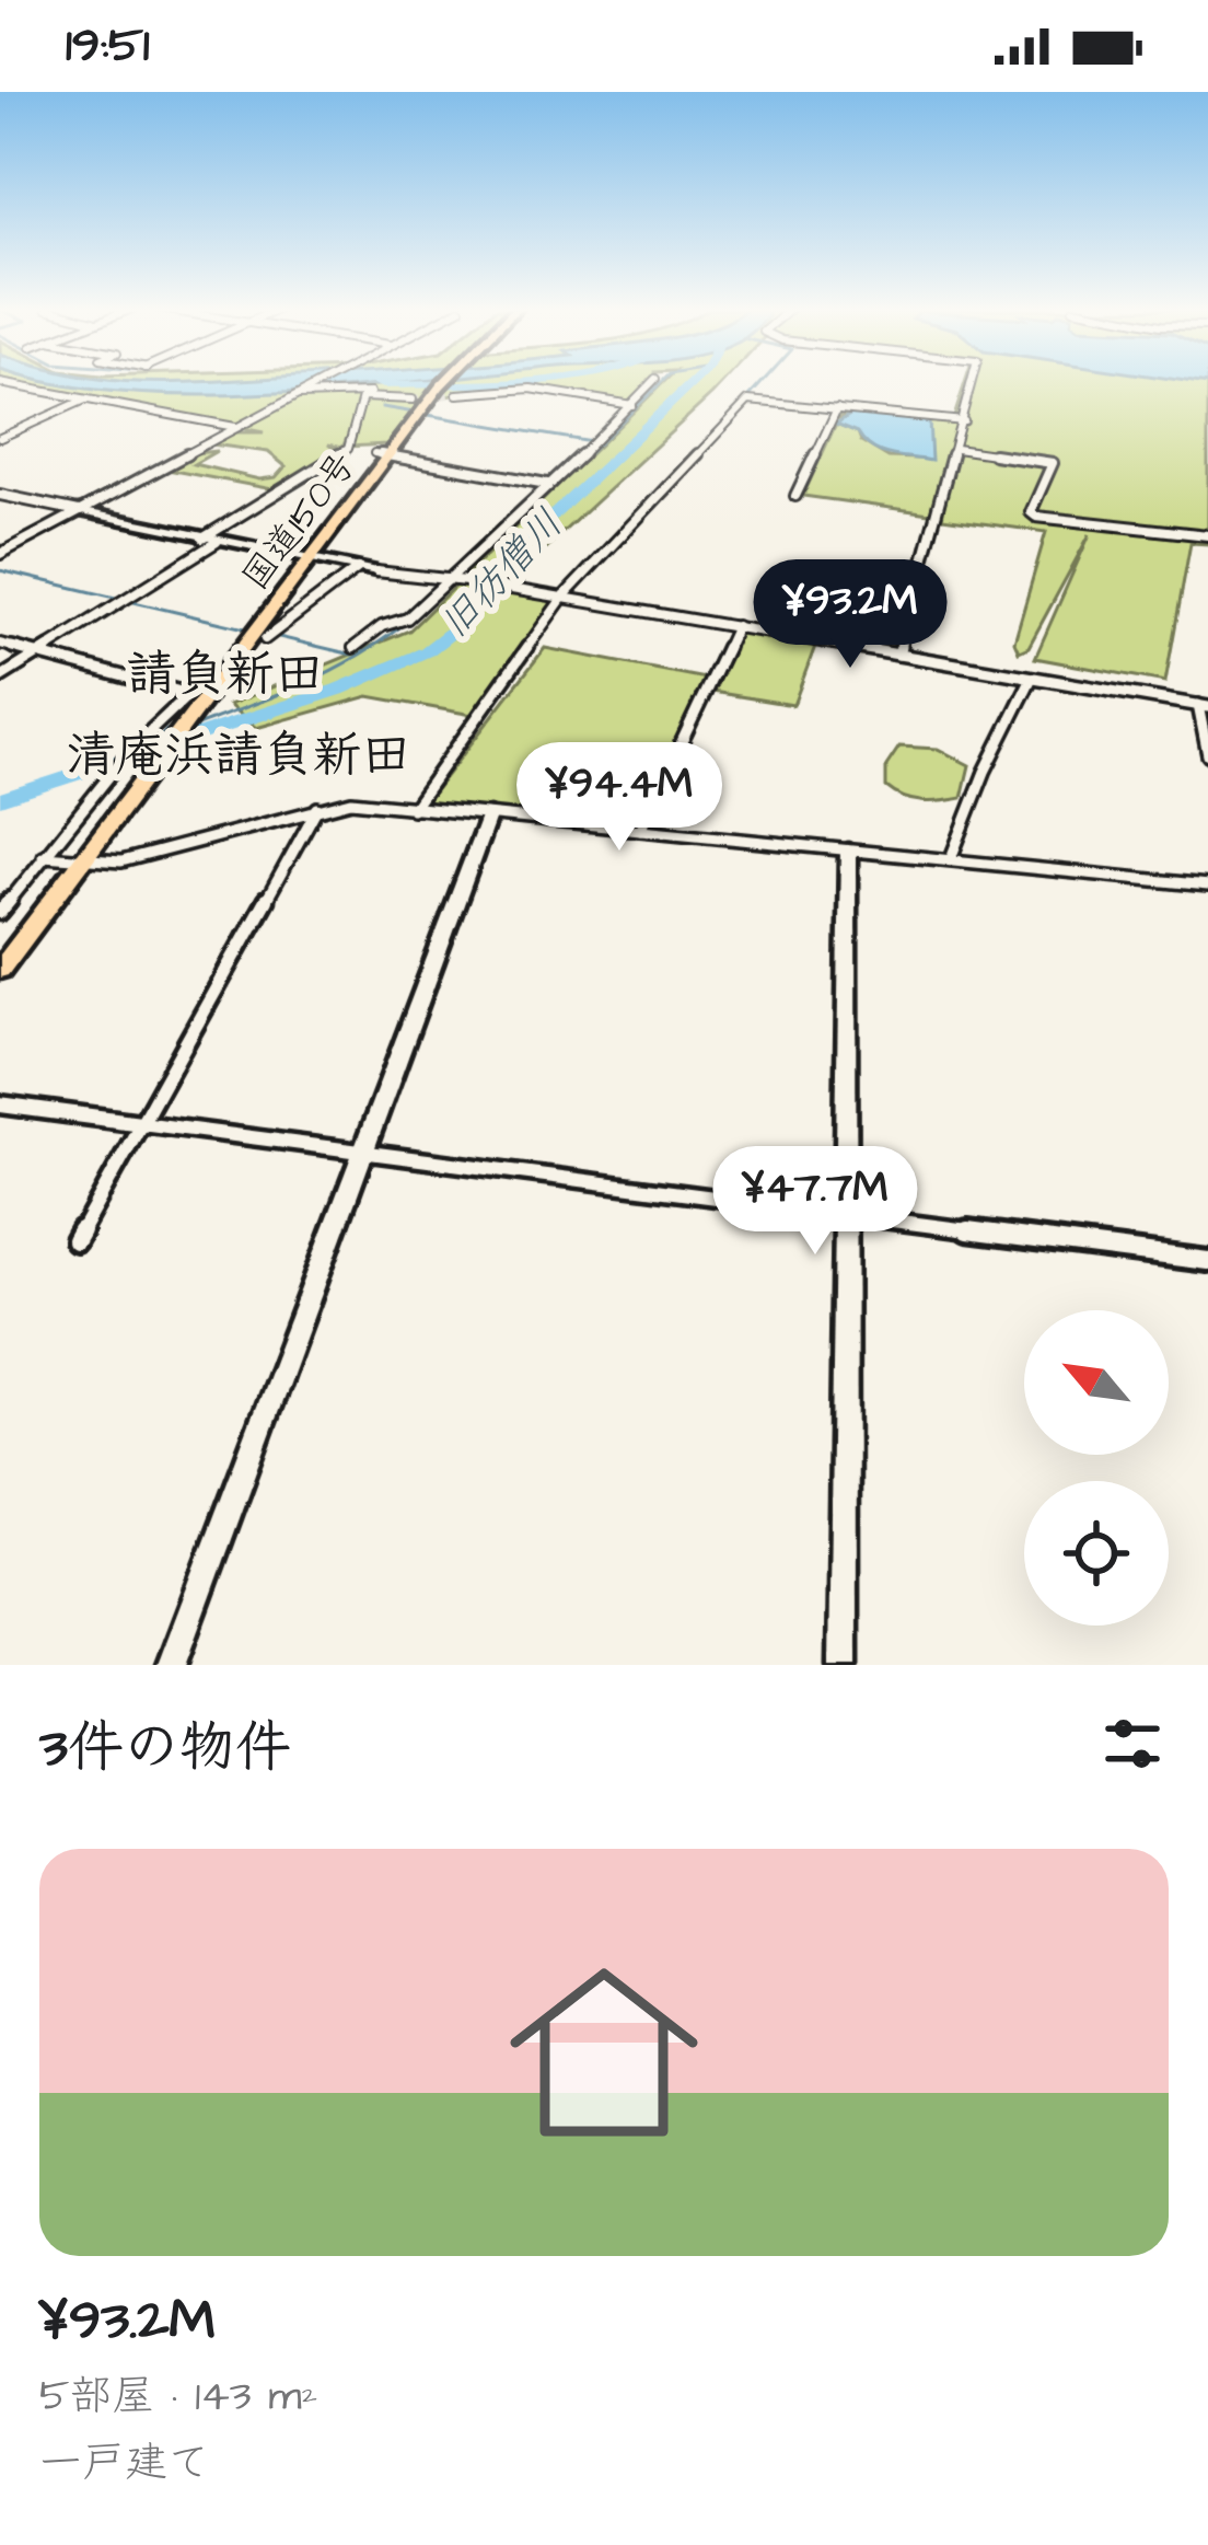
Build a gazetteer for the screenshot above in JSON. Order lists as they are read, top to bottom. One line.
{"streets":{"highway":["国道150号"]},"districts":["請負新田","清庵浜請負新田"],"water":["旧彷僧川"],"north":"top left","page":{"status":"19:51","price":["¥93.2M","¥94.4M","¥47.7M"],"heading":"3件の物件","list":[{"name":"¥93.2M","note":"5部屋 · 143 m² · 一戸建て"}]}}
